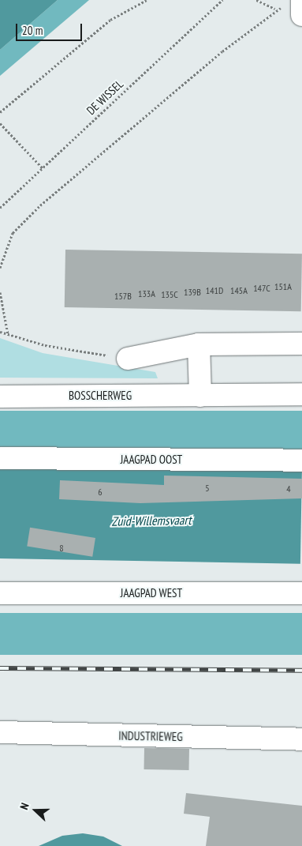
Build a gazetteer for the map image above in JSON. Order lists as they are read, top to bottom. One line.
{"streets":{"street":["BOSSCHERWEG","JAAGPAD OOST","JAAGPAD WEST","INDUSTRIEWEG"],"path":["DE WISSEL"]},"water":["Zuid-Willemsvaart"],"house_numbers":["151A","147C","141D","145A","139B","133A","135C","157B","5","4","6","8"],"scale_bar":"20 m","north":"left"}
